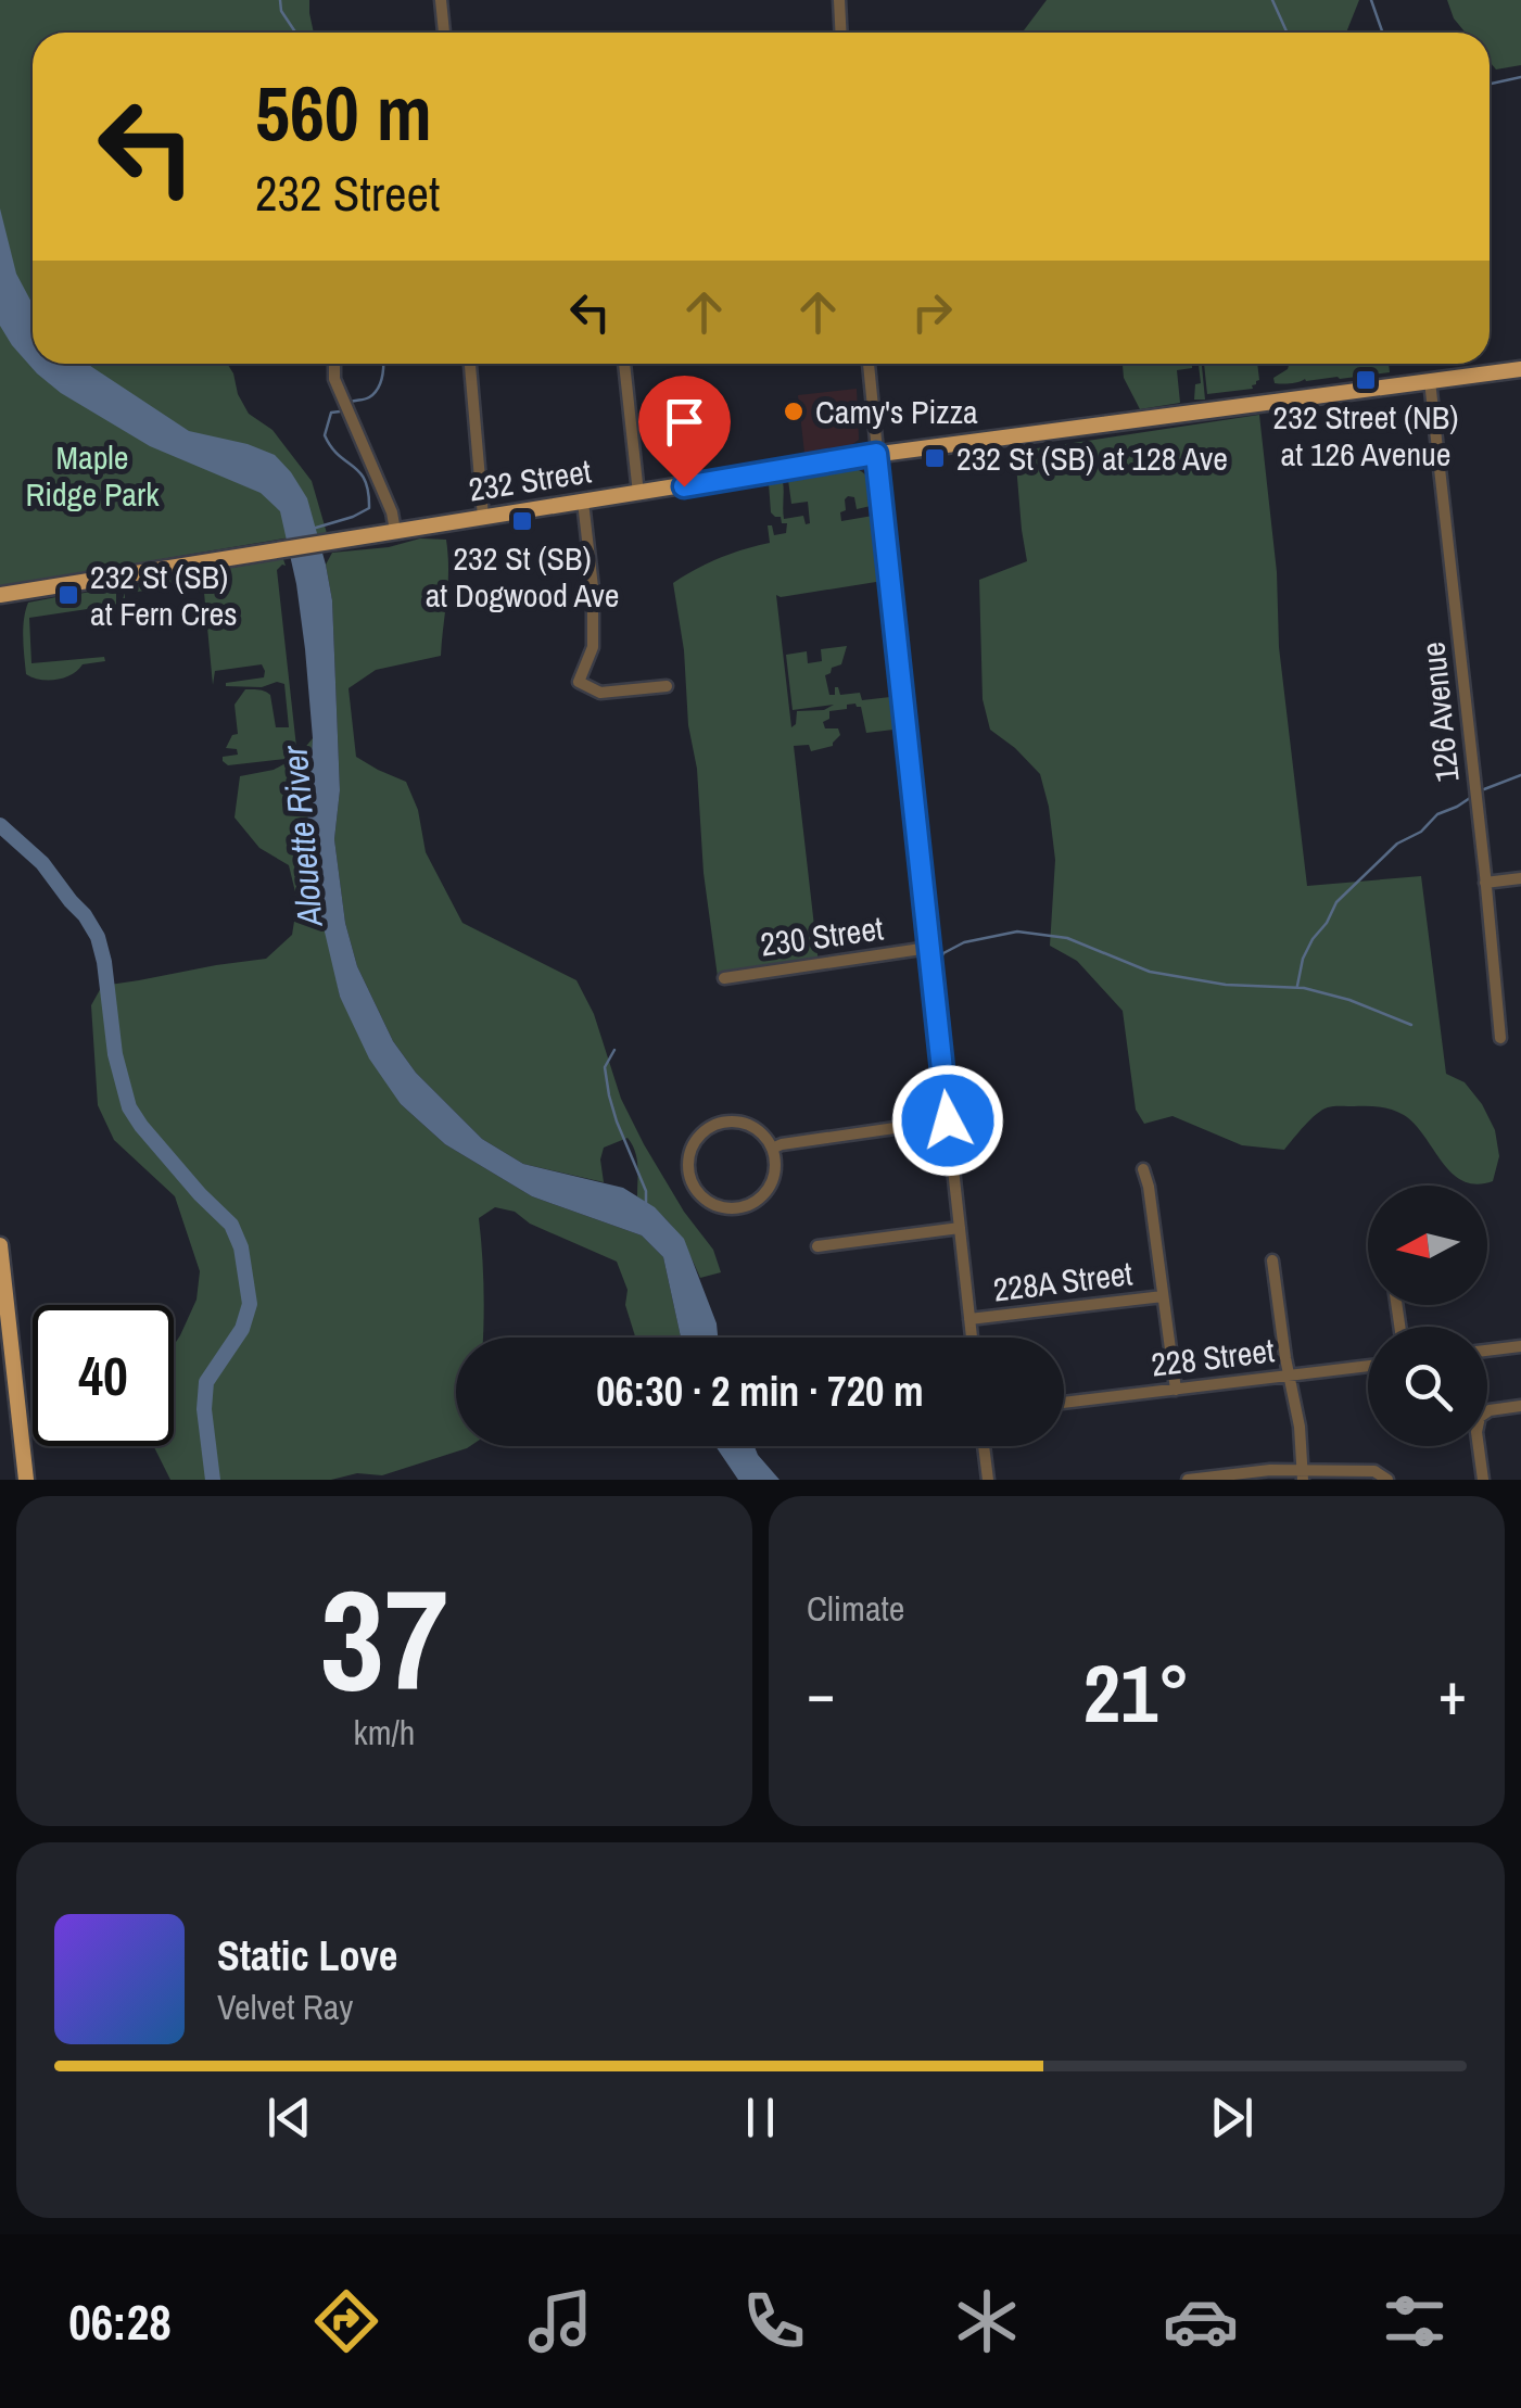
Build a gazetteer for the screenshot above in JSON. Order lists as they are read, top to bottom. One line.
{"streets":{"main road":["232 Street"],"street":["126 Avenue","230 Street","228A Street","228 Street"]},"crossings":[["232 Street","126 Avenue"]],"water":["Alouette River"],"parks":["Maple Ridge Park"],"places":{"transit":["232 Street (NB) at 126 Avenue","232 St (SB) at 128 Ave","232 St (SB) at Dogwood Ave","232 St (SB) at Fern Cres"],"other":["Camy's Pizza"]},"north":"left","page":{"turn":["560 m","232 Street"],"limit":"40","trip":"06:30 · 2 min · 720 m","tile":[["37","km/h"],"Climate"],"heat":["−","21°","+"],"song":["Static Love","Velvet Ray"],"tabs":"06:28"}}
